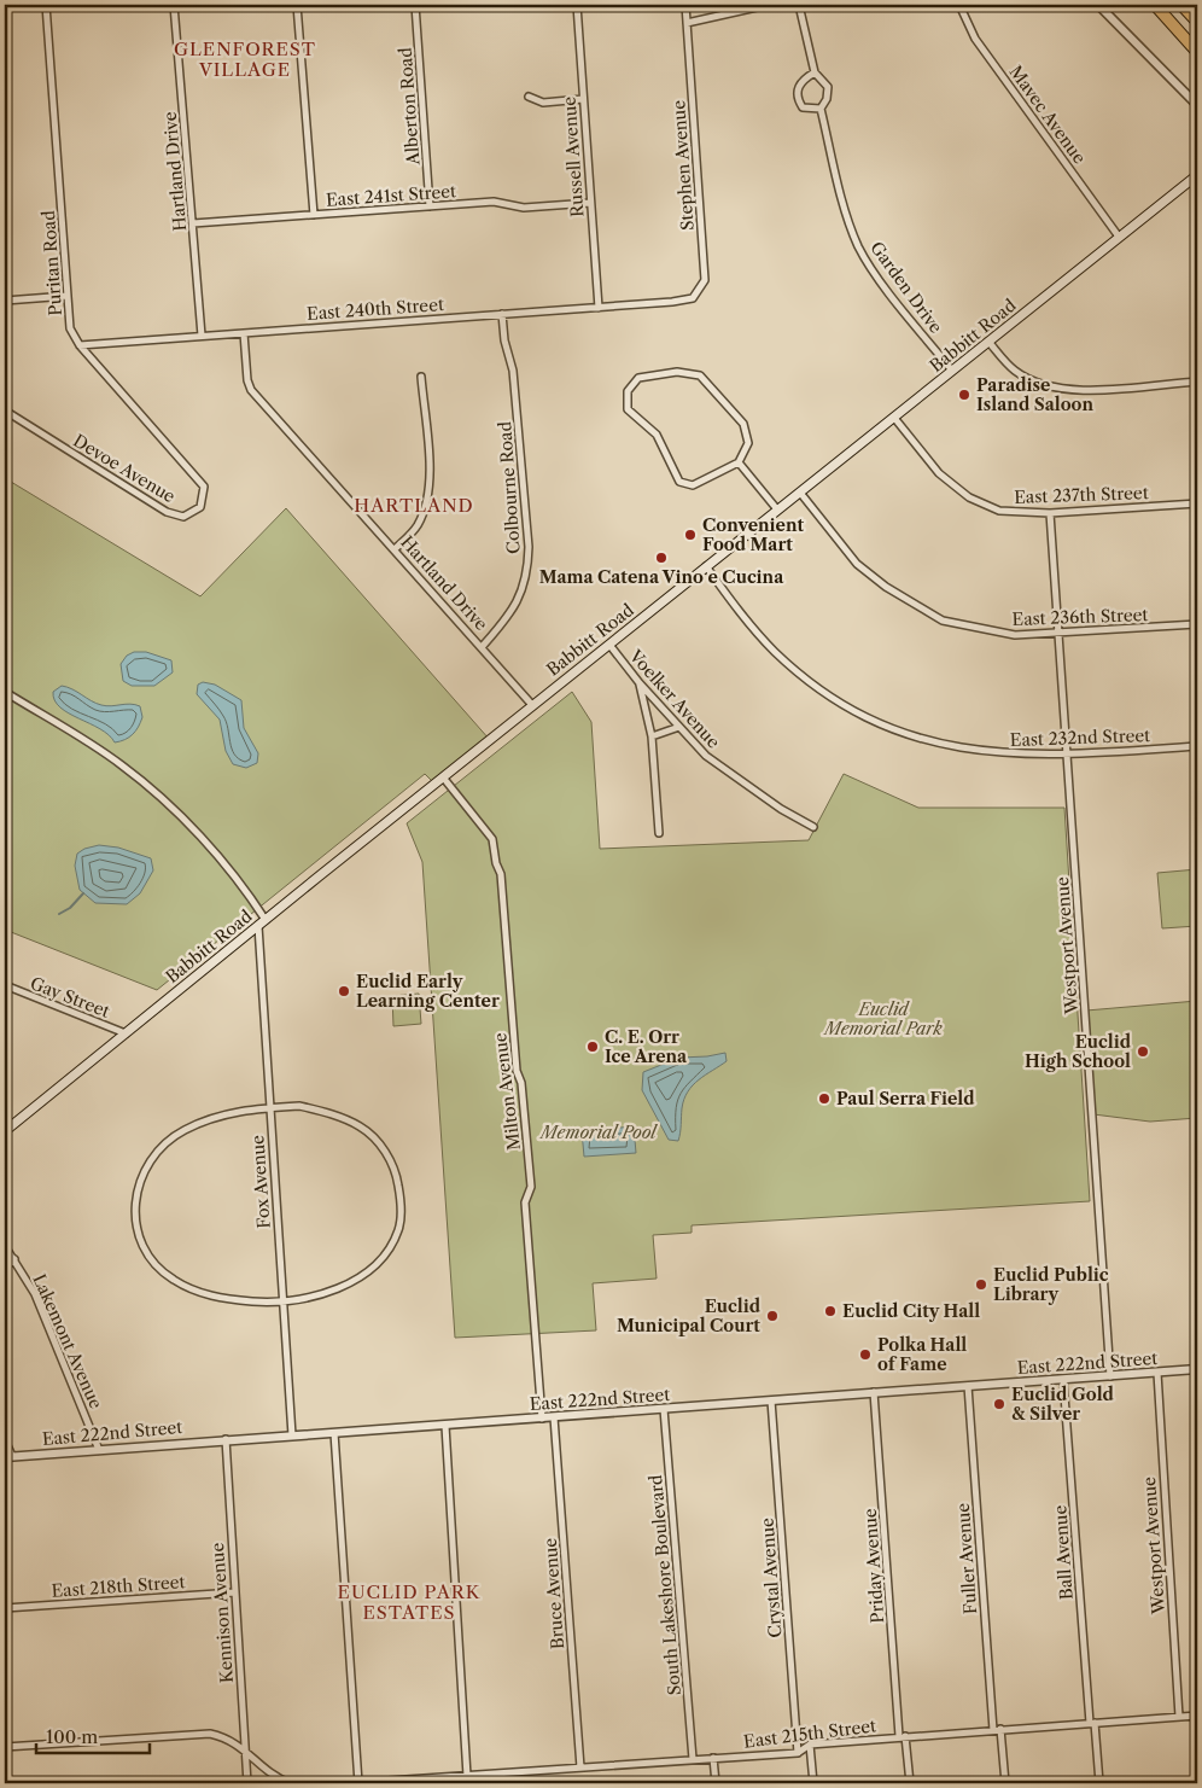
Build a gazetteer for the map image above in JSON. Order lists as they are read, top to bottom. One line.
{"streets":{"main road":["Babbitt Road"],"street":["Alberton Road","Mavec Avenue","Russell Avenue","Stephen Avenue","Hartland Drive","East 241st Street","Puritan Road","Garden Drive","East 240th Street","Devoe Avenue","Colbourne Road","East 237th Street","East 236th Street","Voelker Avenue","East 232nd Street","Westport Avenue","Gay Street","Milton Avenue","Fox Avenue","Lakemont Avenue","East 222nd Street","Ball Avenue","Fuller Avenue","Priday Avenue","Crystal Avenue","South Lakeshore Boulevard","East 218th Street","Bruce Avenue","Kennison Avenue","East 215th Street"]},"crossings":[["Alberton Road","East 241st Street"],["Mavec Avenue","Babbitt Road"],["Russell Avenue","East 241st Street"],["Russell Avenue","East 240th Street"],["Stephen Avenue","East 240th Street"],["Hartland Drive","East 241st Street"],["Hartland Drive","East 240th Street"],["Hartland Drive","Babbitt Road"],["Hartland Drive","Colbourne Road"],["Puritan Road","East 240th Street"],["Puritan Road","Devoe Avenue"],["Garden Drive","Babbitt Road"],["East 240th Street","Colbourne Road"],["Babbitt Road","East 237th Street"],["Babbitt Road","East 236th Street"],["Babbitt Road","Voelker Avenue"],["Babbitt Road","East 232nd Street"],["Babbitt Road","Gay Street"],["Babbitt Road","Milton Avenue"],["Babbitt Road","Fox Avenue"],["East 237th Street","Westport Avenue"],["East 236th Street","Westport Avenue"],["East 232nd Street","Westport Avenue"],["Westport Avenue","East 222nd Street"],["Westport Avenue","East 215th Street"],["Milton Avenue","East 222nd Street"],["Fox Avenue","East 222nd Street"],["Lakemont Avenue","East 222nd Street"],["East 222nd Street","Ball Avenue"],["East 222nd Street","Fuller Avenue"],["East 222nd Street","Priday Avenue"],["East 222nd Street","Crystal Avenue"],["East 222nd Street","South Lakeshore Boulevard"],["East 222nd Street","Bruce Avenue"],["East 222nd Street","Kennison Avenue"],["Ball Avenue","East 215th Street"],["Fuller Avenue","East 215th Street"],["Priday Avenue","East 215th Street"],["Crystal Avenue","East 215th Street"],["South Lakeshore Boulevard","East 215th Street"],["East 218th Street","Kennison Avenue"],["Bruce Avenue","East 215th Street"]],"districts":["GLENFOREST VILLAGE","HARTLAND","EUCLID PARK ESTATES"],"parks":["Euclid Memorial Park","Memorial Pool"],"places":["Paradise Island Saloon","Convenient Food Mart","Mama Catena Vino e Cucina","Euclid Early Learning Center","C. E. Orr Ice Arena","Euclid High School","Paul Serra Field","Euclid Public Library","Euclid City Hall","Euclid Municipal Court","Polka Hall of Fame","Euclid Gold & Silver"],"scale_bar":"100 m"}
